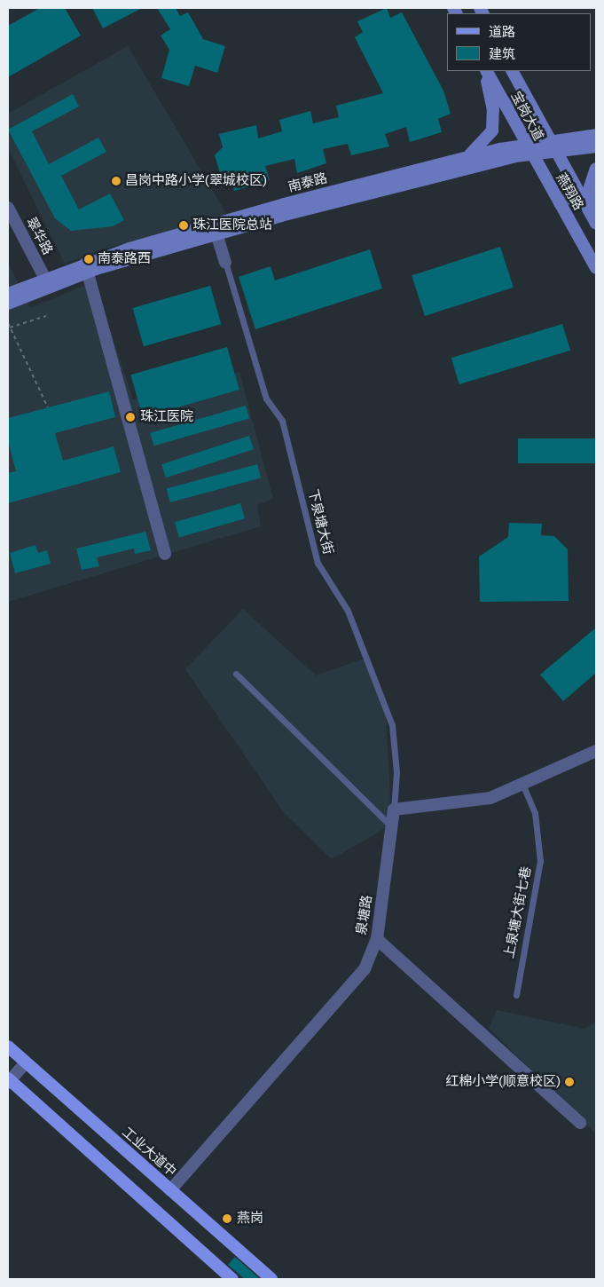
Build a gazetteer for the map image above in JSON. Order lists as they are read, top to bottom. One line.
{"streets":{"main road":["宝岗大道","南泰路","燕翔路","工业大道中"],"street":["翠华路","泉塘路"],"lane":["下泉塘大街","上泉塘大街七巷"]},"crossings":[["宝岗大道","南泰路"],["宝岗大道","燕翔路"],["南泰路","燕翔路"],["南泰路","翠华路"],["下泉塘大街","泉塘路"],["泉塘路","工业大道中"]],"places":["昌岗中路小学(翠城校区)","珠江医院总站","南泰路西","珠江医院","红棉小学(顺意校区)","燕岗"],"legend":["道路","建筑"]}
